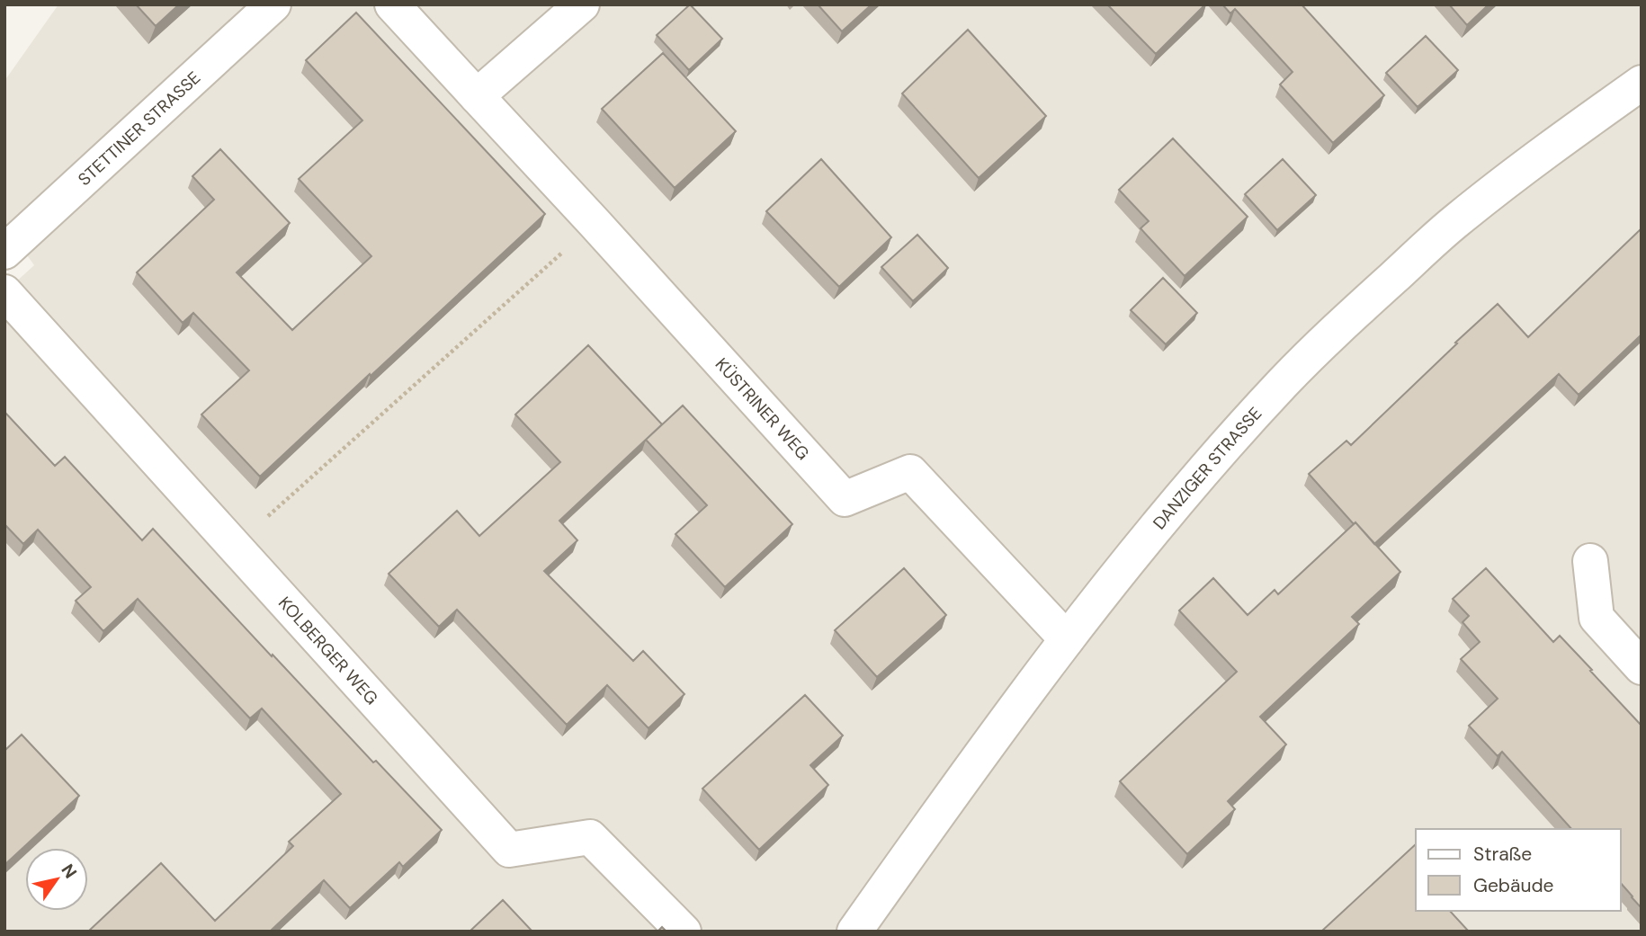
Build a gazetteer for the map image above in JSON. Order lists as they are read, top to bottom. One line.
{"streets":{"street":["STETTINER STRASSE","KÜSTRINER WEG","DANZIGER STRASSE","KOLBERGER WEG"]},"crossings":[["KÜSTRINER WEG","DANZIGER STRASSE"]],"legend":["Straße","Gebäude"],"north":"top right"}
